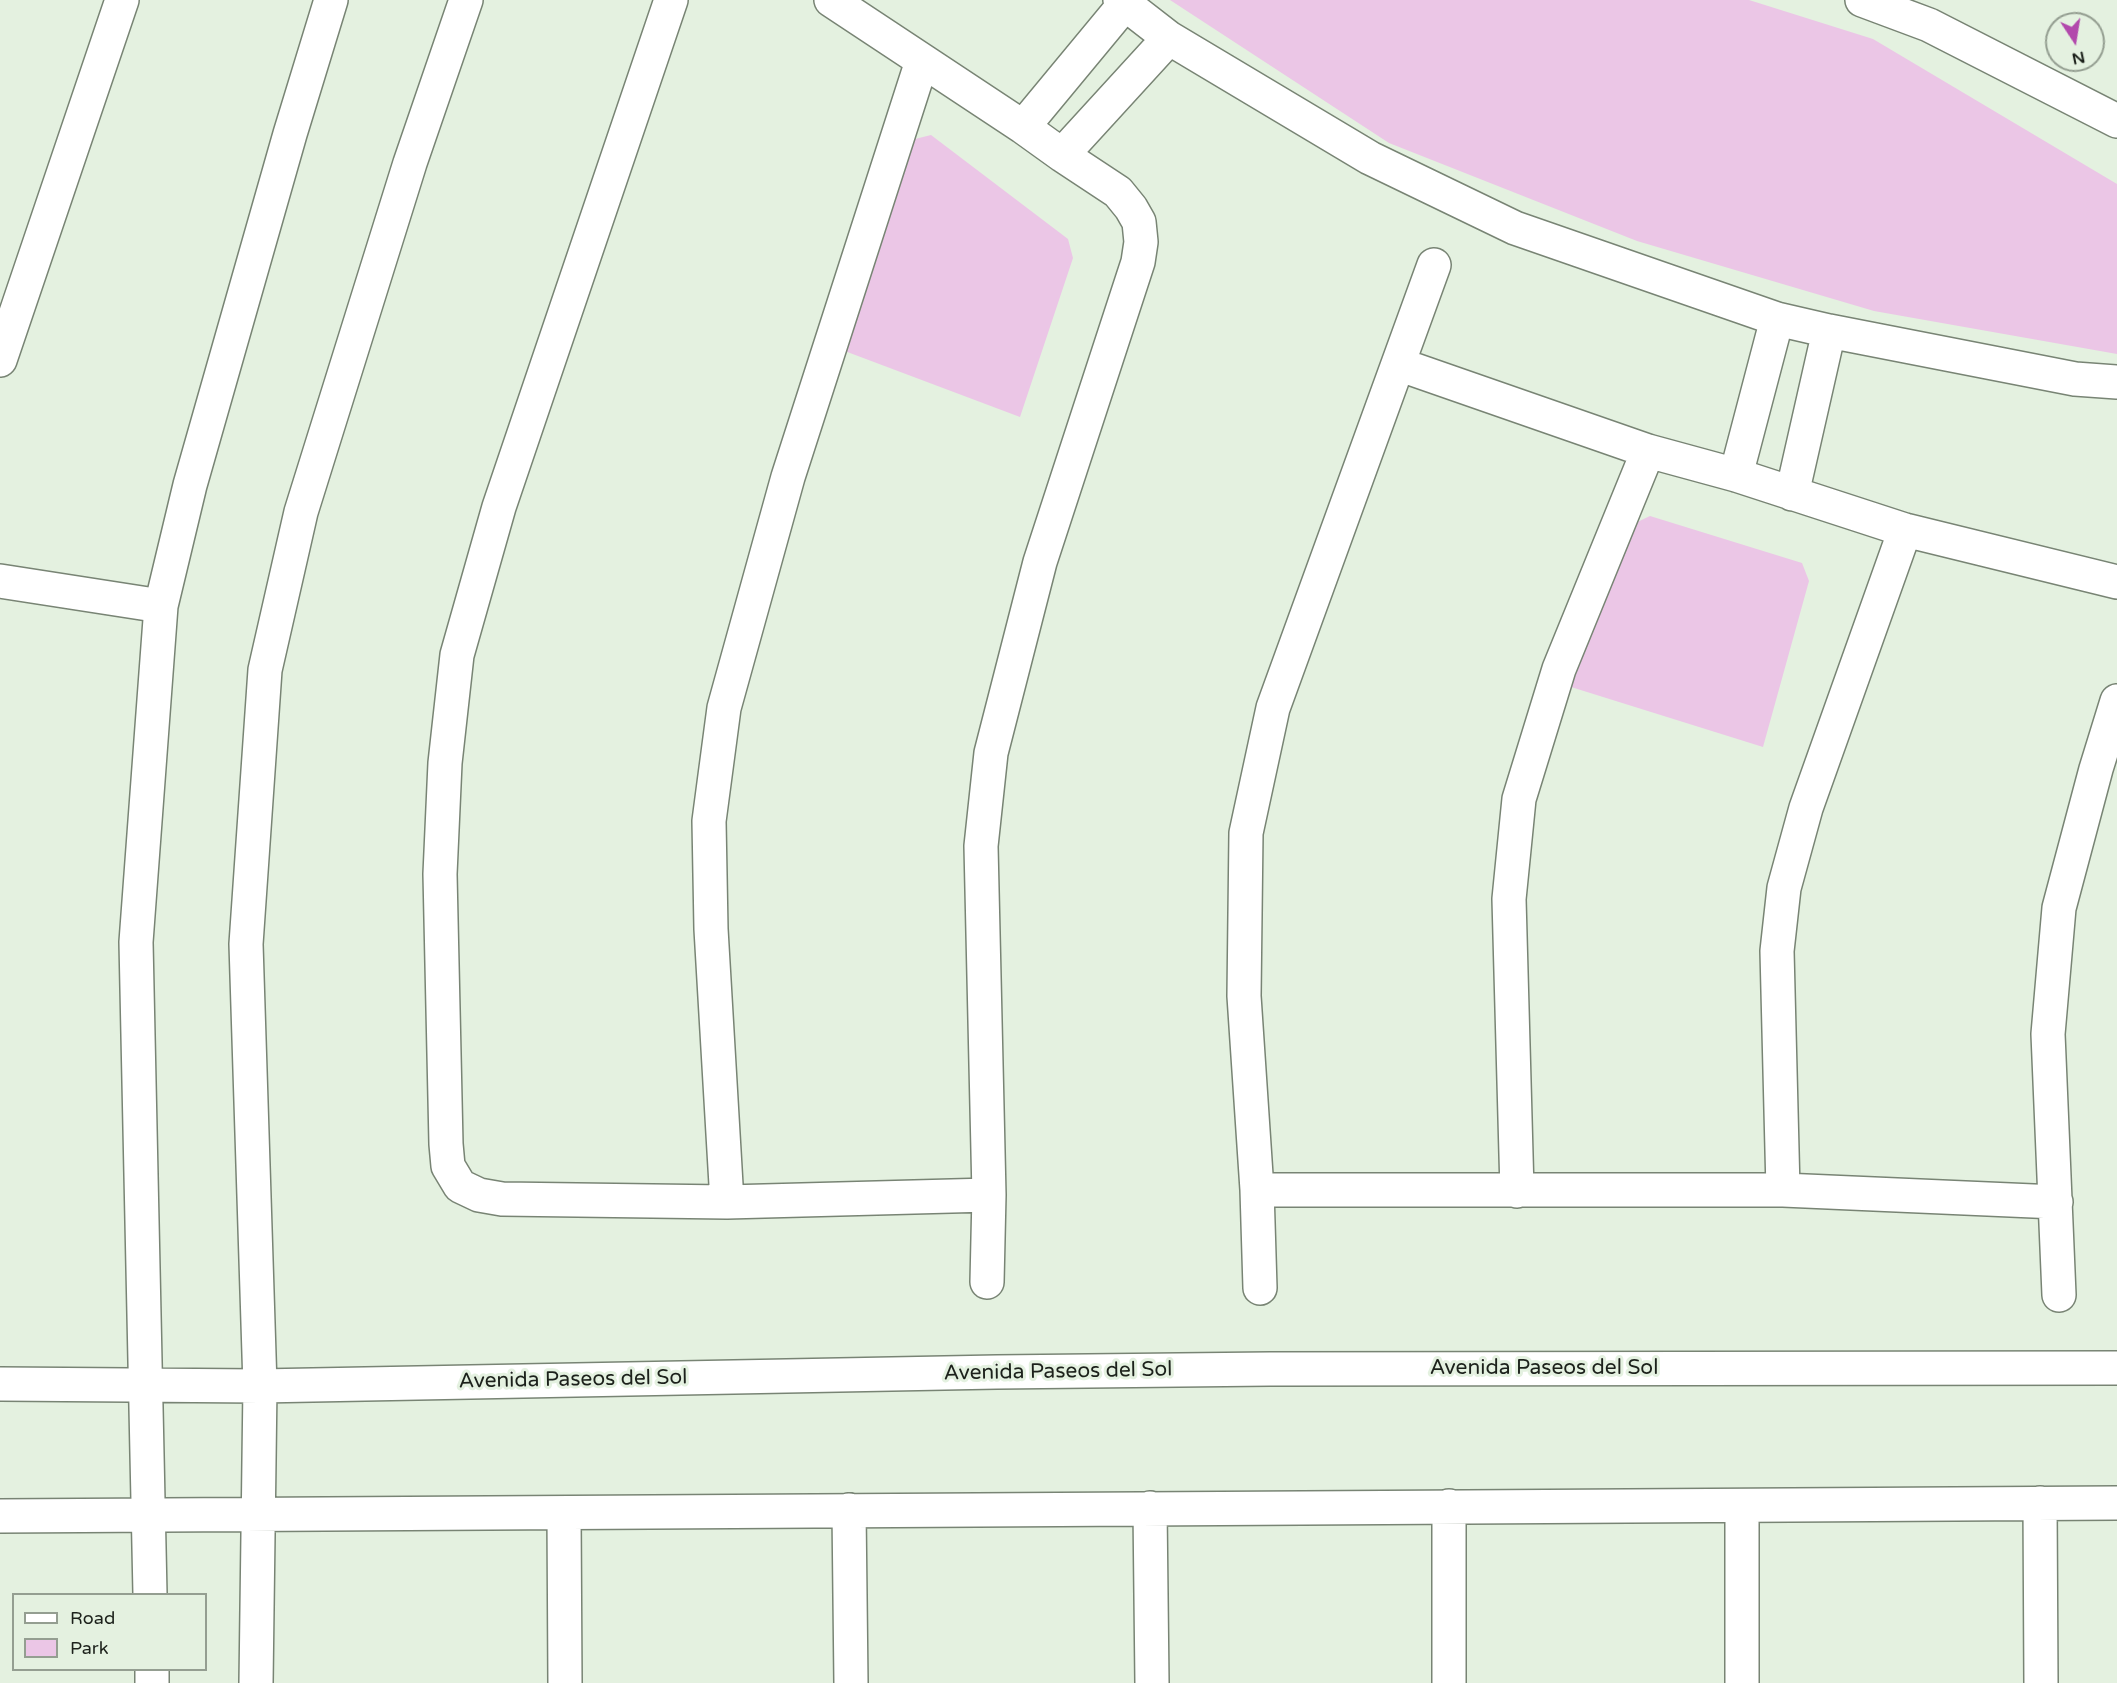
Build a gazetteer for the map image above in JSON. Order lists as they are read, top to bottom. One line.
{"streets":{"street":["Avenida Paseos del Sol"]},"legend":["Road","Park"],"north":"bottom"}
